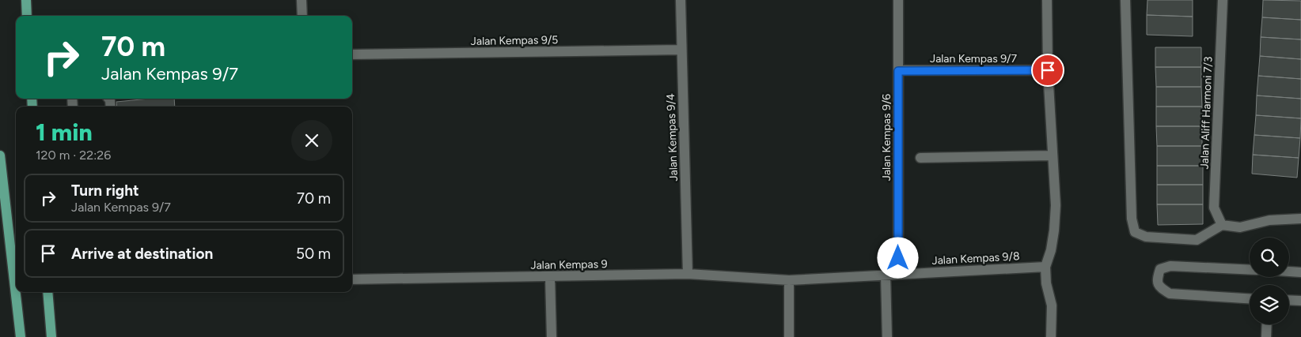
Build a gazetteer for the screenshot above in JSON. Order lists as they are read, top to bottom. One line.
{"streets":{"street":["Jalan Kempas 9/5","Jalan Kempas 9/7","Jalan Aliff Harmoni 7/3","Jalan Kempas 9/4","Jalan Kempas 9/6","Jalan Kempas 9/8","Jalan Kempas 9"]},"crossings":[["Jalan Kempas 9/5","Jalan Kempas 9/4"],["Jalan Kempas 9/7","Jalan Kempas 9/6"],["Jalan Kempas 9/4","Jalan Kempas 9"],["Jalan Kempas 9/6","Jalan Kempas 9/8"],["Jalan Kempas 9/8","Jalan Kempas 9"]],"page":{"turn":["70 m","Jalan Kempas 9/7"],"heading":["1 min","120 m · 22:26"],"list":[{"name":"Turn right","note":"Jalan Kempas 9/7","value":"70 m"},{"name":"Arrive at destination","value":"50 m"}]}}
